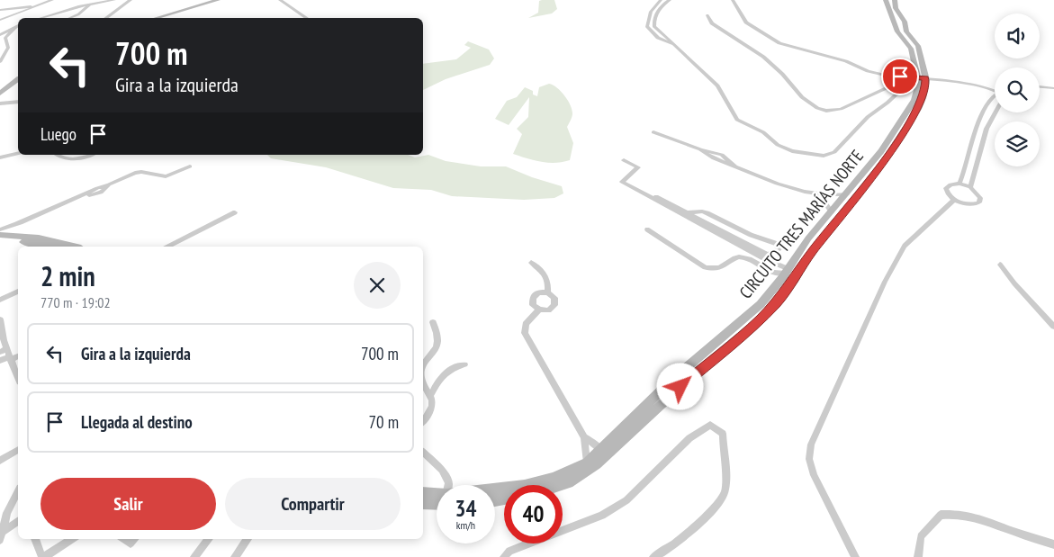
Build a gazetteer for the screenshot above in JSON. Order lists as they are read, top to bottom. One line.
{"streets":{"street":["CIRCUITO TRES MARÍAS NORTE"]},"page":{"turn":["700 m","Gira a la izquierda"],"then":"Luego","heading":["2 min","770 m · 19:02"],"list":[{"name":"Gira a la izquierda","value":"700 m"},{"name":"Llegada al destino","value":"70 m"}],"buttons":["Salir","Compartir"],"speed":"34 km/h","limit":"40"}}
